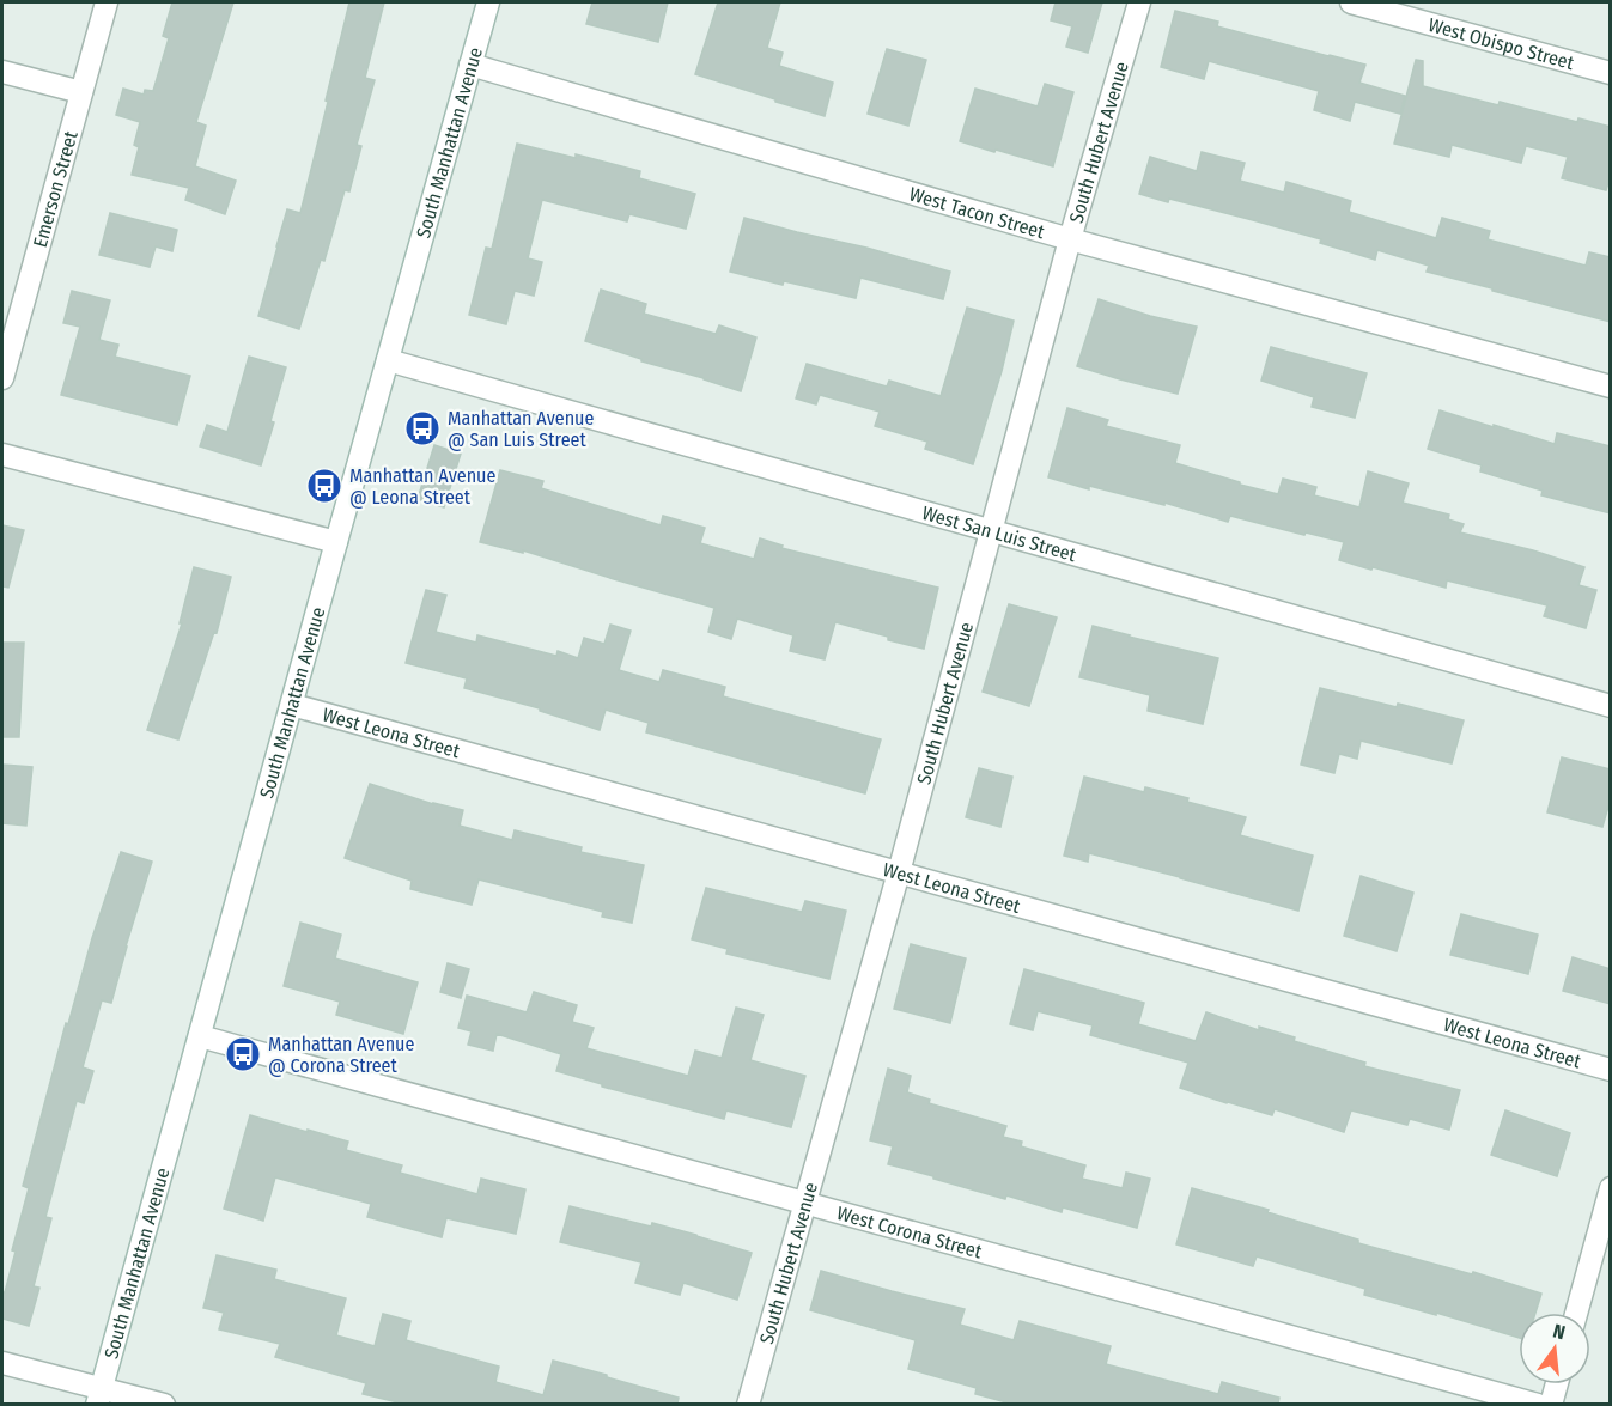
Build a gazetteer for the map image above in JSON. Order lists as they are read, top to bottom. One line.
{"streets":{"street":["West Obispo Street","South Manhattan Avenue","South Hubert Avenue","Emerson Street","West Tacon Street","West San Luis Street","West Leona Street","West Corona Street"]},"crossings":[["South Manhattan Avenue","West Tacon Street"],["South Manhattan Avenue","West San Luis Street"],["South Manhattan Avenue","West Leona Street"],["South Manhattan Avenue","West Corona Street"],["South Hubert Avenue","West Tacon Street"],["South Hubert Avenue","West San Luis Street"],["South Hubert Avenue","West Leona Street"],["South Hubert Avenue","West Corona Street"]],"places":{"bus stop":["Manhattan Avenue @ San Luis Street","Manhattan Avenue @ Leona Street","Manhattan Avenue @ Corona Street"]},"north":"top"}
